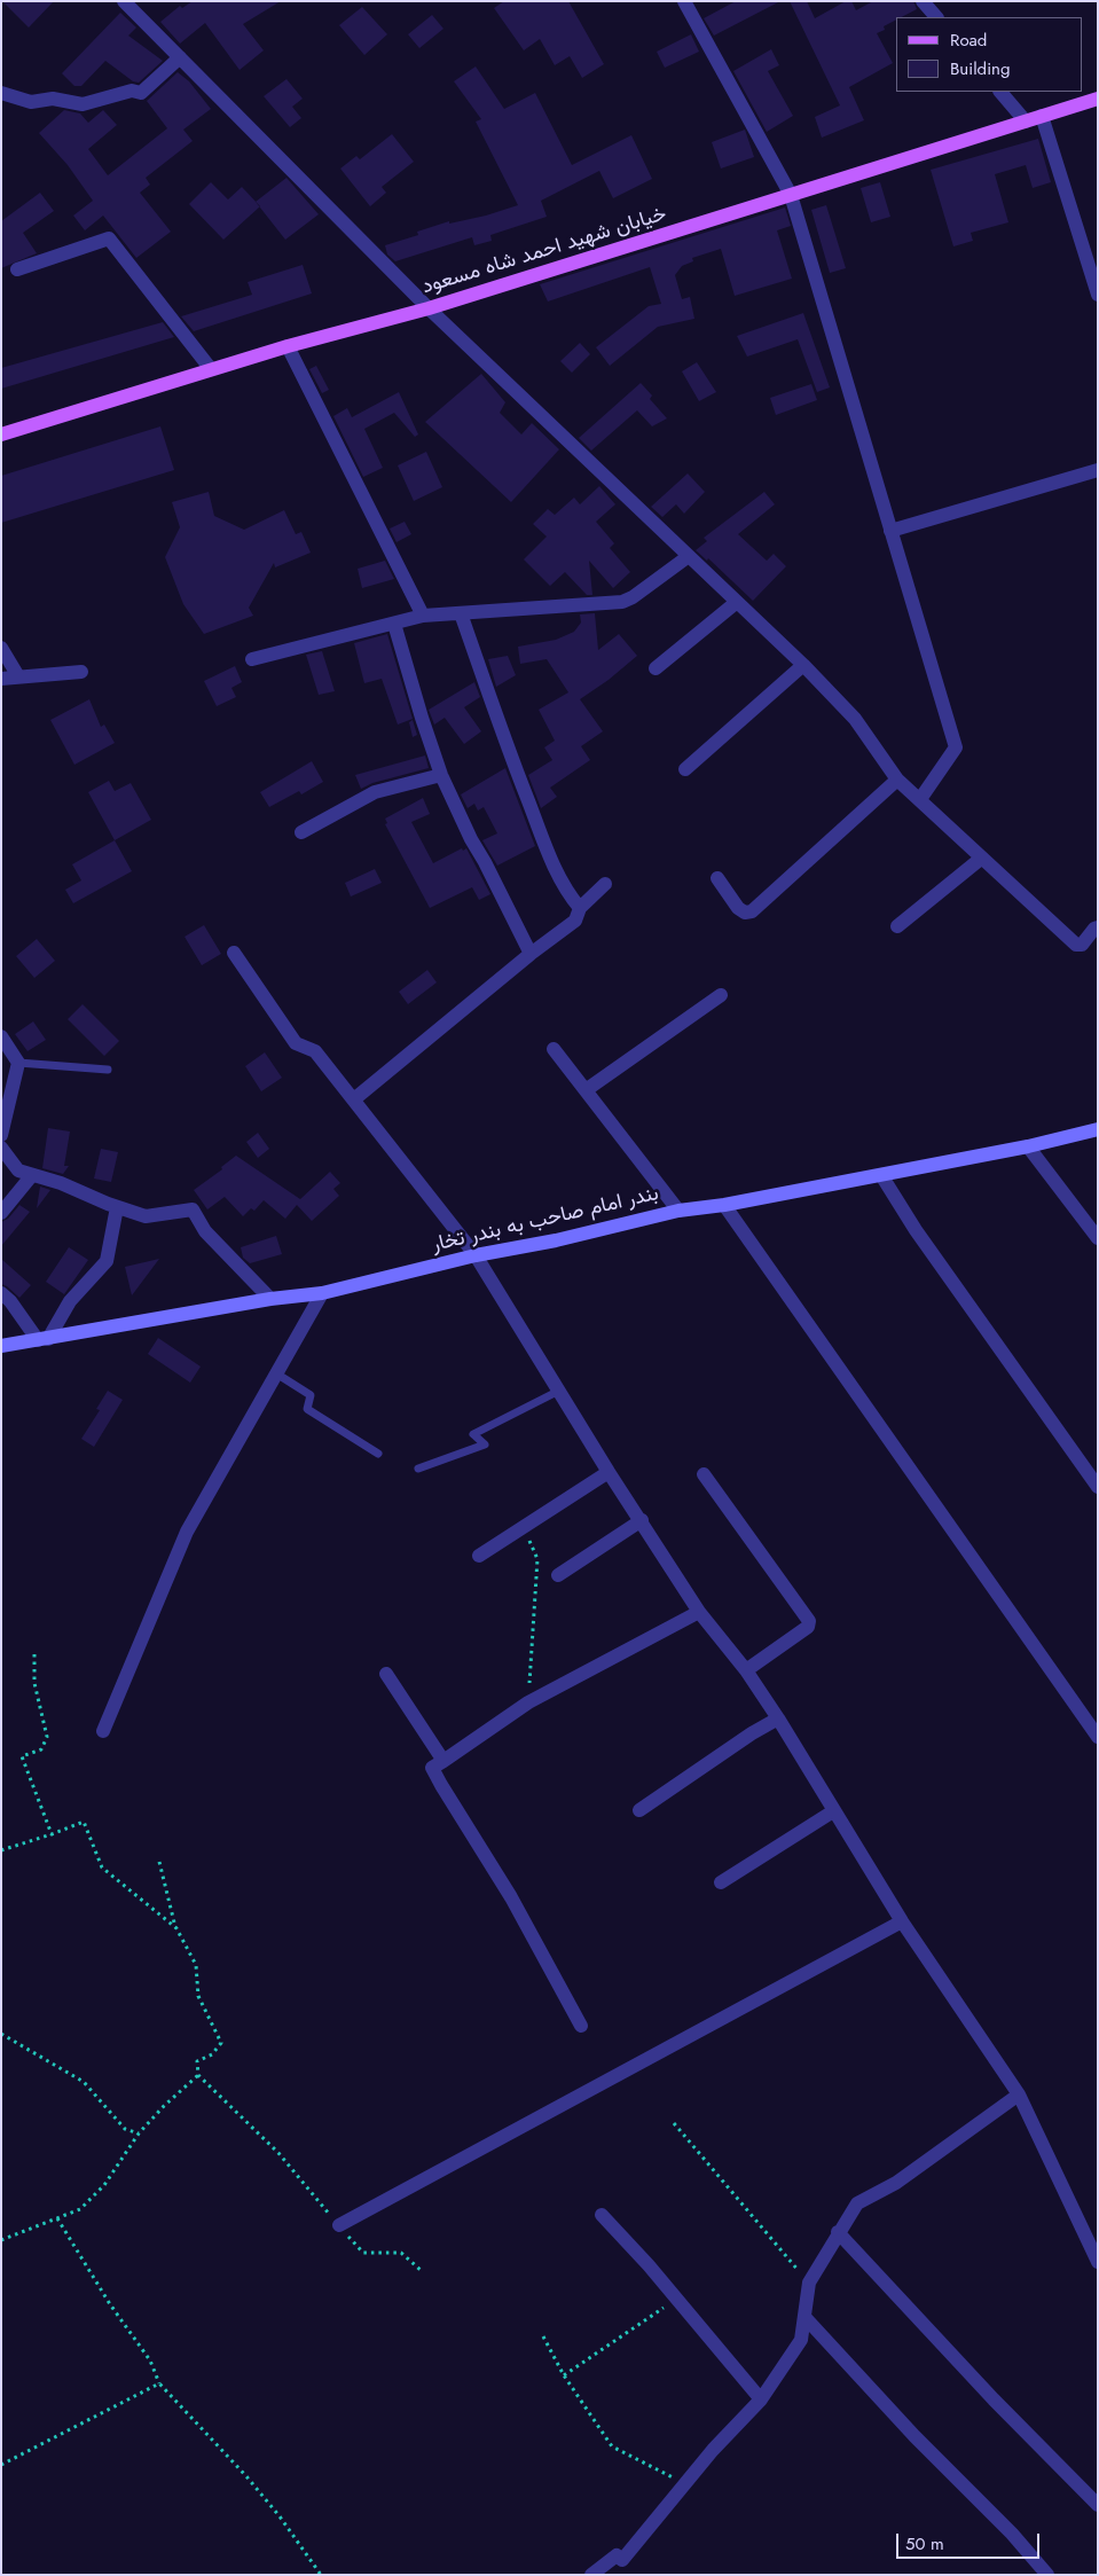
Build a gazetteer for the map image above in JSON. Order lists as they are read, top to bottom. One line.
{"streets":{"main road":["خیابان شهید احمد شاه مسعود","بندر امام صاحب به بندر تخار"]},"legend":["Road","Building"],"scale_bar":"50 m"}
